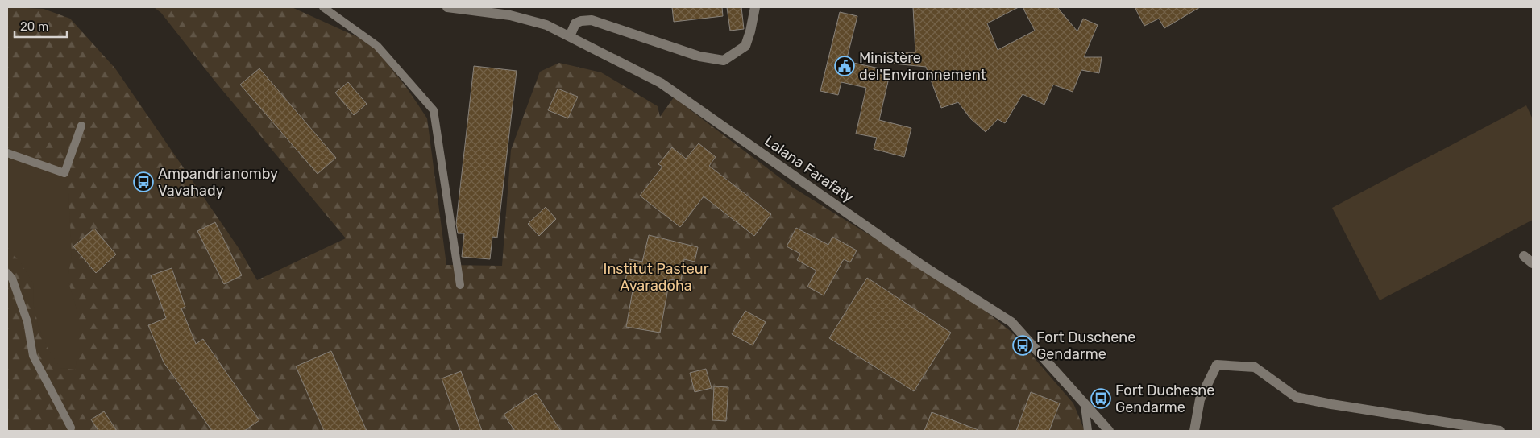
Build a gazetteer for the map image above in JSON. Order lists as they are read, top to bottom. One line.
{"streets":{"main road":["Lalana Farafaty"]},"parks":["Institut Pasteur Avaradoha"],"places":{"public building":["Ministère del'Environnement"],"bus stop":["Ampandrianomby Vavahady","Fort Duschene Gendarme","Fort Duchesne Gendarme"]},"scale_bar":"20 m"}
